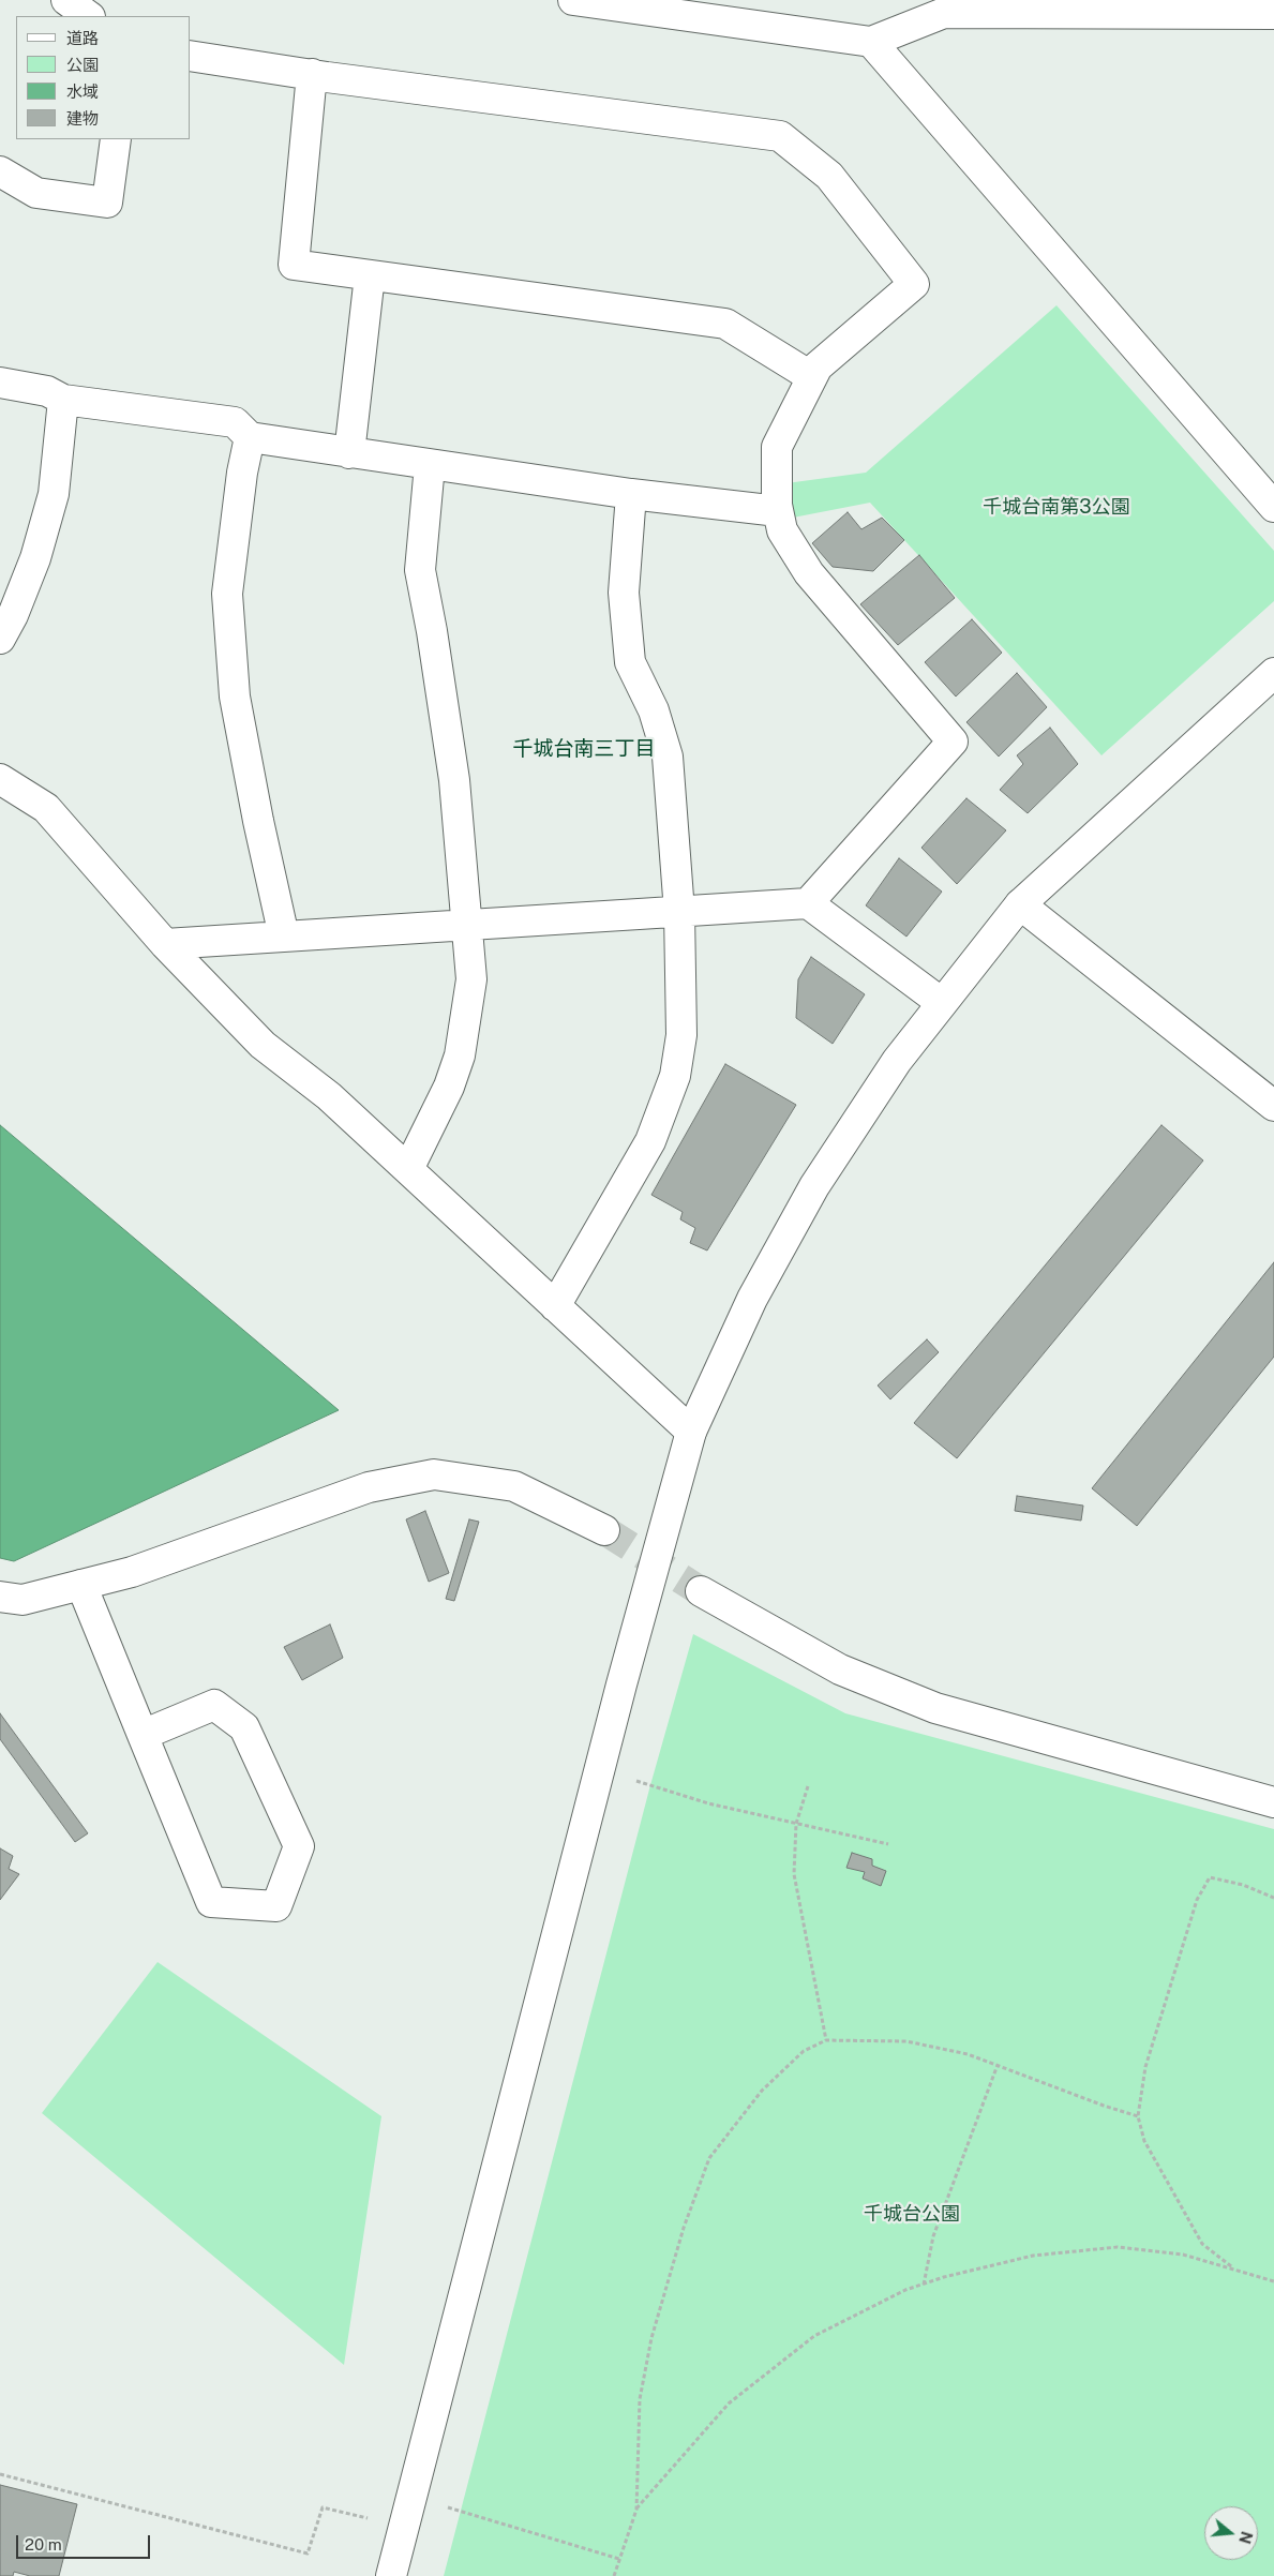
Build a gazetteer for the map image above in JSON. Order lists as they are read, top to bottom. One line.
{"districts":["千城台南三丁目"],"parks":["千城台南第3公園","千城台公園"],"legend":["道路","公園","水域","建物"],"scale_bar":"20 m","north":"right"}
